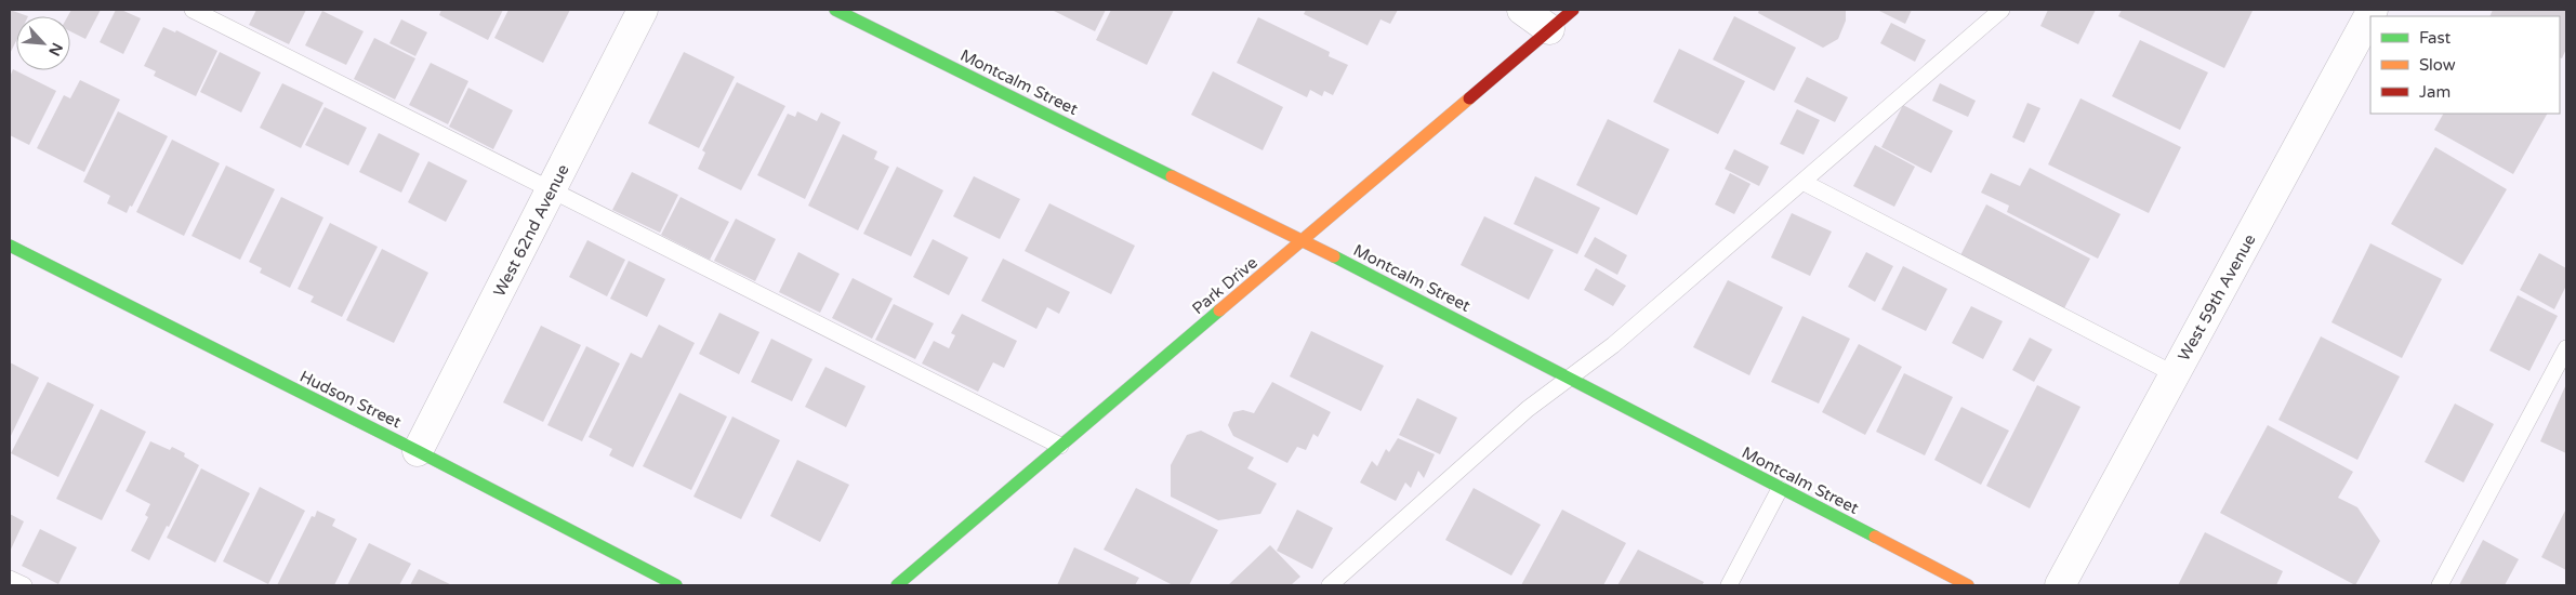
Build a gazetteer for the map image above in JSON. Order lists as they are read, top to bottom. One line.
{"streets":{"street":["Montcalm Street","West 62nd Avenue","Park Drive","West 59th Avenue","Hudson Street"]},"crossings":[["Montcalm Street","Park Drive"],["West 62nd Avenue","Hudson Street"]],"legend":["Fast","Slow","Jam"],"north":"bottom right"}
